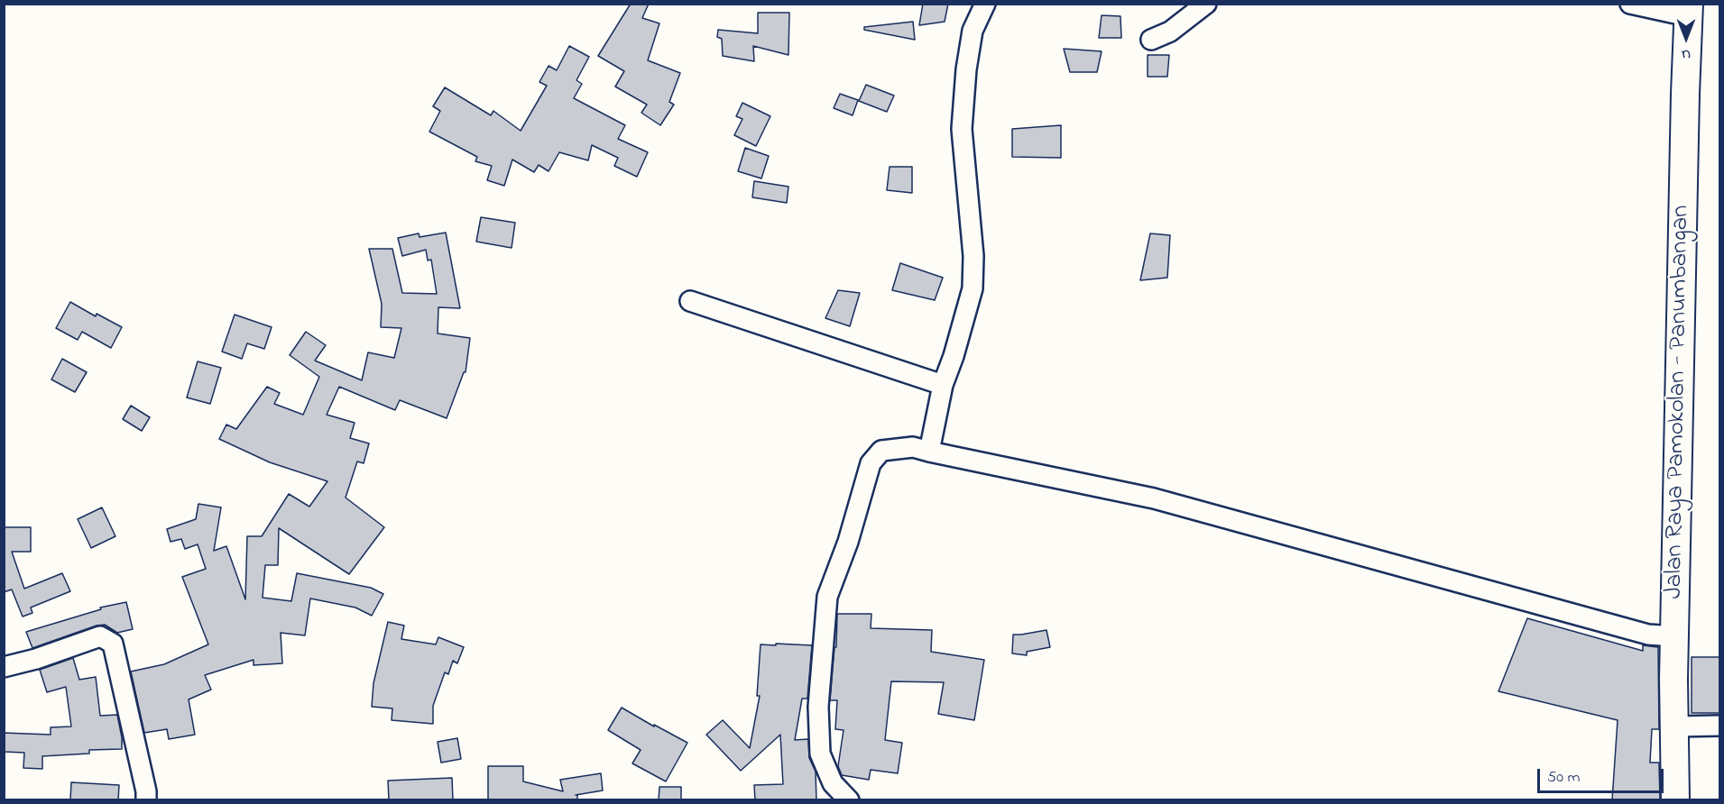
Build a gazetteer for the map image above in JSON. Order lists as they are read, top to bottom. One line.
{"streets":{"main road":["Jalan Raya Pamokolan - Panumbangan"]},"scale_bar":"50 m","north":"bottom"}
